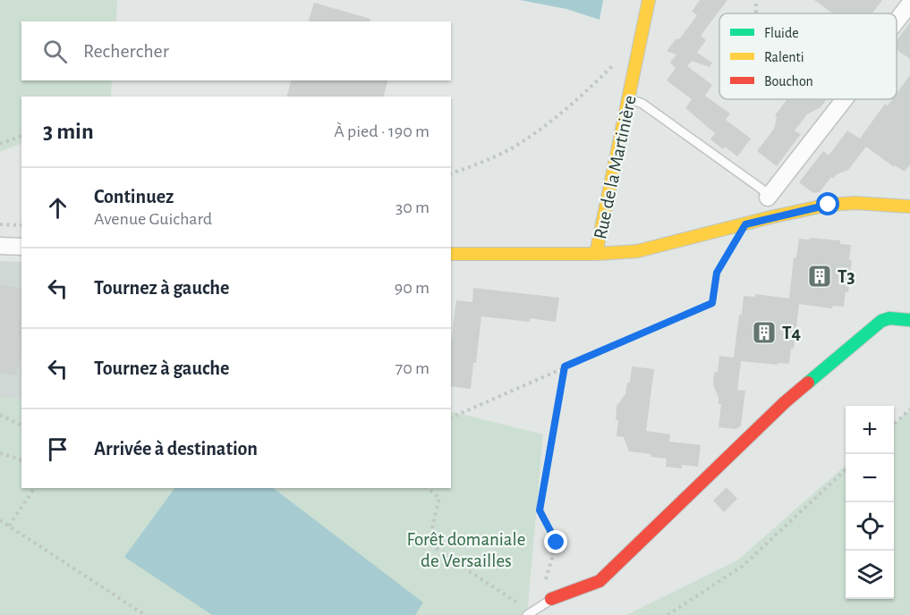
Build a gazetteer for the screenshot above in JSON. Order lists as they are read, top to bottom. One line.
{"streets":{"street":["Rue de la Martinière"]},"parks":["Forêt domaniale de Versailles"],"places":{"building":["T3","T4"]},"legend":["Fluide","Ralenti","Bouchon"],"page":{"search":"Rechercher","heading":["3 min","À pied · 190 m"],"list":[["Continuez","Avenue Guichard","30 m"],["Tournez à gauche","90 m"],["Tournez à gauche","70 m"],"Arrivée à destination"],"map_buttons":["+","−"]}}
